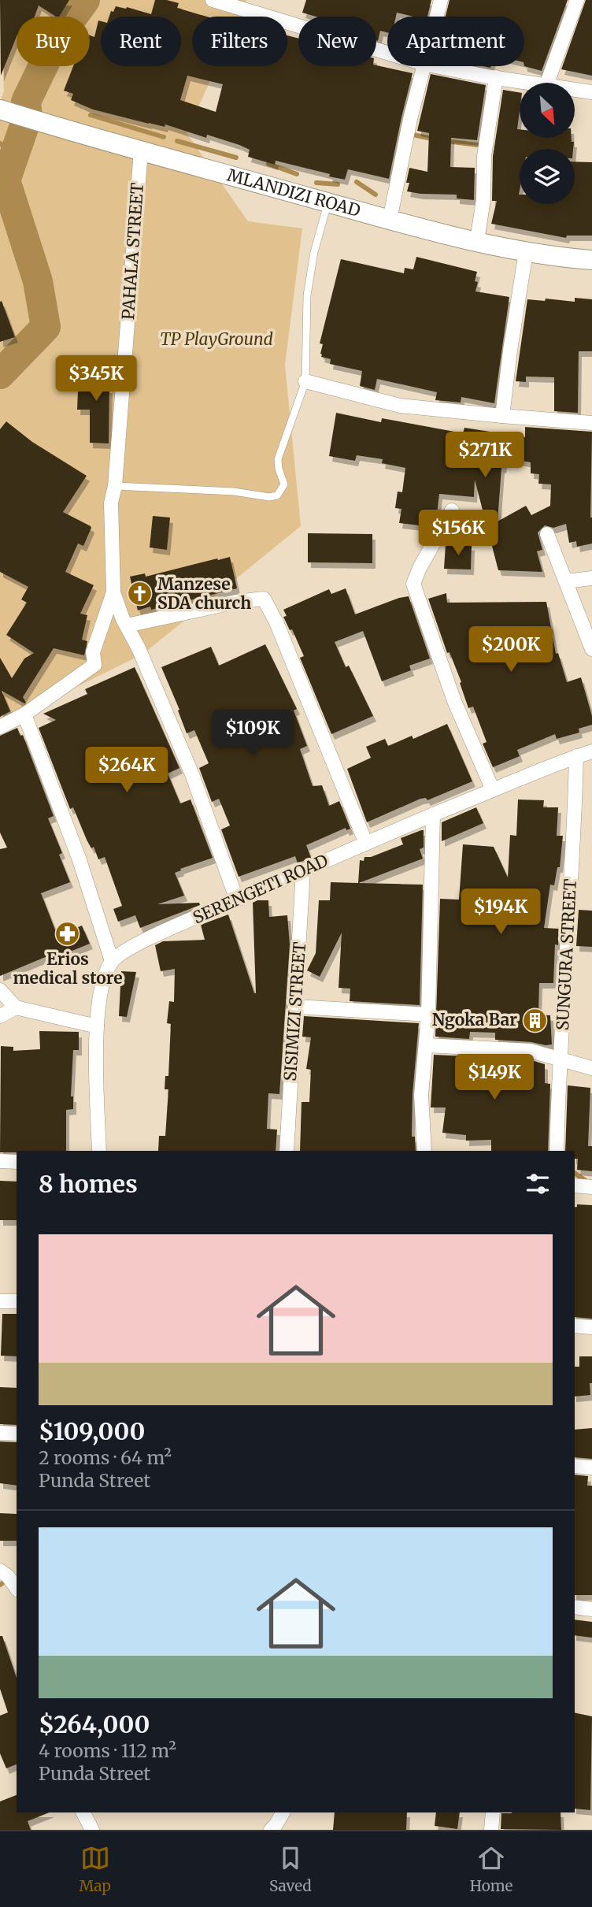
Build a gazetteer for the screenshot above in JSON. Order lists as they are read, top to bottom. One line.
{"streets":{"street":["MLANDIZI ROAD","PAHALA STREET","SERENGETI ROAD","SUNGURA STREET","SISIMIZI STREET"]},"crossings":[["MLANDIZI ROAD","PAHALA STREET"],["SERENGETI ROAD","SUNGURA STREET"],["SERENGETI ROAD","SISIMIZI STREET"]],"parks":["TP PlayGround"],"places":{"church":["Manzese SDA church"],"pharmacy":["Erios medical store"],"building":["Ngoka Bar"]},"north":"bottom right","page":{"chip":["Buy","Rent","Filters","New","Apartment"],"price":["$345K","$271K","$156K","$200K","$109K","$264K","$194K","$149K"],"heading":"8 homes","list":[{"name":"$109,000","note":"2 rooms · 64 m² · Punda Street"},{"name":"$264,000","note":"4 rooms · 112 m² · Punda Street"}],"tabs":["Map","Saved","Home"]}}
